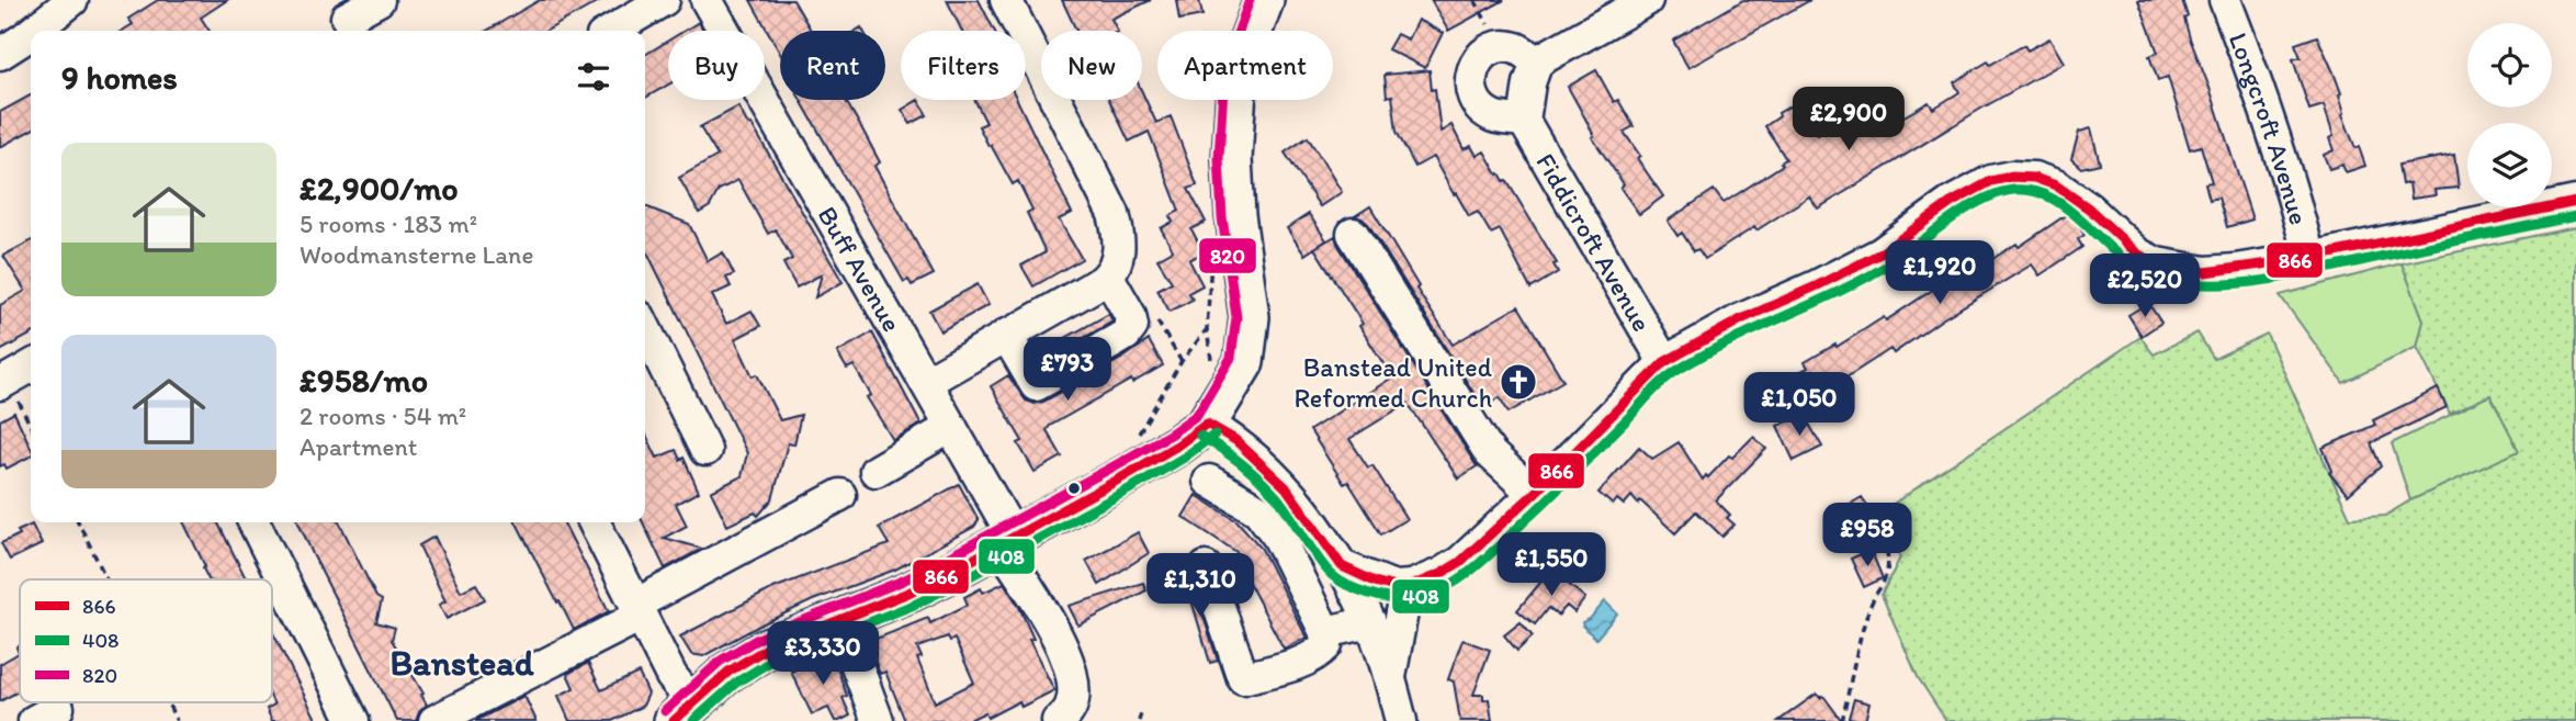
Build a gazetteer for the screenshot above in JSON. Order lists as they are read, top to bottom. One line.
{"streets":{"street":["Longcroft Avenue","Fiddicroft Avenue","Buff Avenue"]},"districts":["Banstead"],"places":{"church":["Banstead United Reformed Church"]},"lines":["transit line 820","transit line 866","transit line 408"],"legend":["866","408","820"],"page":{"chip":["Buy","Rent","Filters","New","Apartment"],"heading":"9 homes","price":["£2,900","£1,920","£2,520","£793","£1,050","£958","£1,550","£1,310","£3,330"],"list":[{"name":"£2,900/mo","note":"5 rooms · 183 m² · Woodmansterne Lane"},{"name":"£958/mo","note":"2 rooms · 54 m² · Apartment"}]}}
